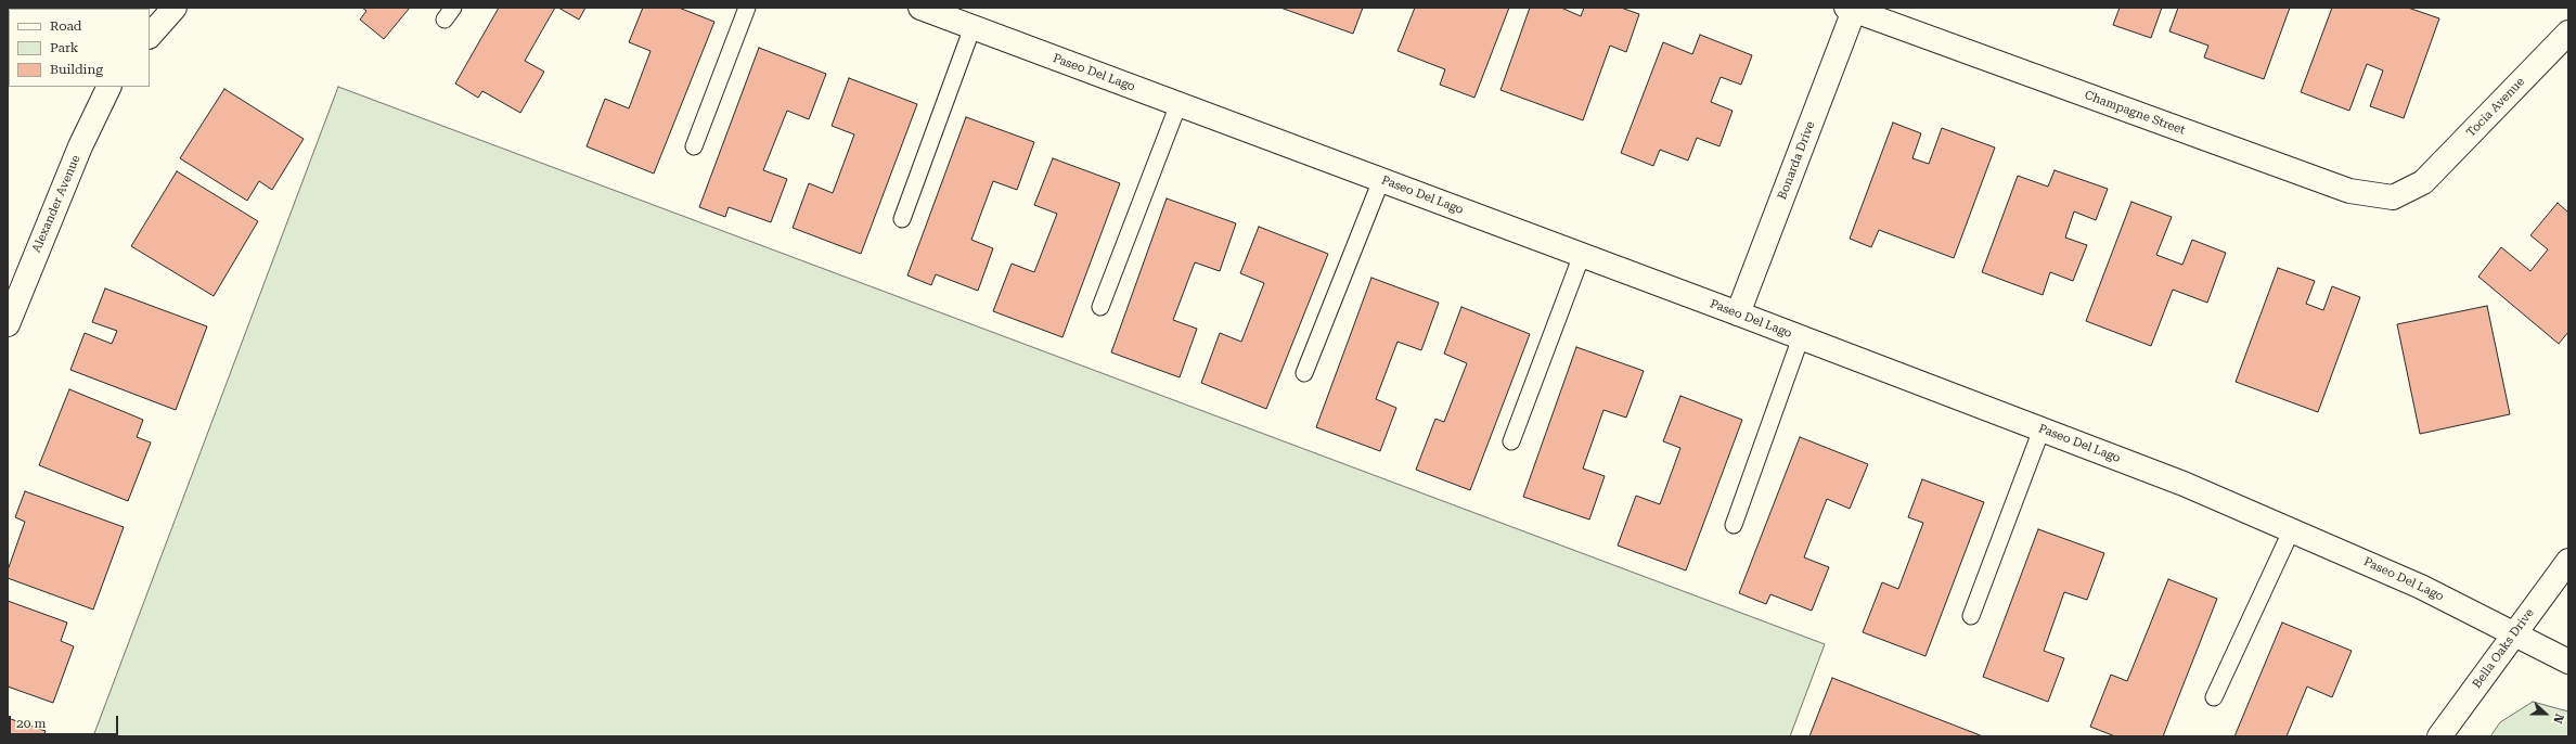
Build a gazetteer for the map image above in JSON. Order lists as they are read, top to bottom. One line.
{"streets":{"street":["Paseo Del Lago","Tocia Avenue","Champagne Street","Bonarda Drive","Alexander Avenue","Bella Oaks Drive"]},"crossings":[["Paseo Del Lago","Bonarda Drive"],["Paseo Del Lago","Bella Oaks Drive"],["Tocia Avenue","Champagne Street"],["Champagne Street","Bonarda Drive"]],"legend":["Road","Park","Building"],"scale_bar":"20 m","north":"right"}
